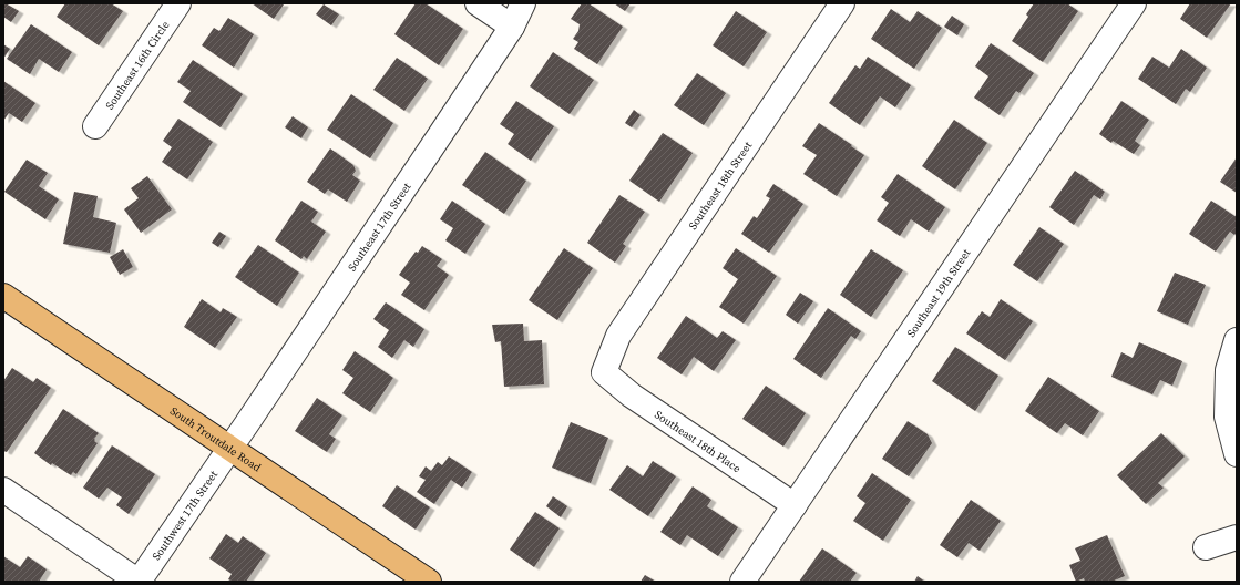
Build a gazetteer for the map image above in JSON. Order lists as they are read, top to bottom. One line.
{"streets":{"main road":["South Troutdale Road"],"street":["Southeast 16th Circle","Southeast 18th Street","Southeast 17th Street","Southeast 19th Street","Southeast 18th Place","Southwest 17th Street"]},"crossings":[["Southeast 18th Street","Southeast 18th Place"],["Southeast 17th Street","South Troutdale Road"],["Southeast 17th Street","Southwest 17th Street"],["Southeast 19th Street","Southeast 18th Place"],["South Troutdale Road","Southwest 17th Street"]]}
